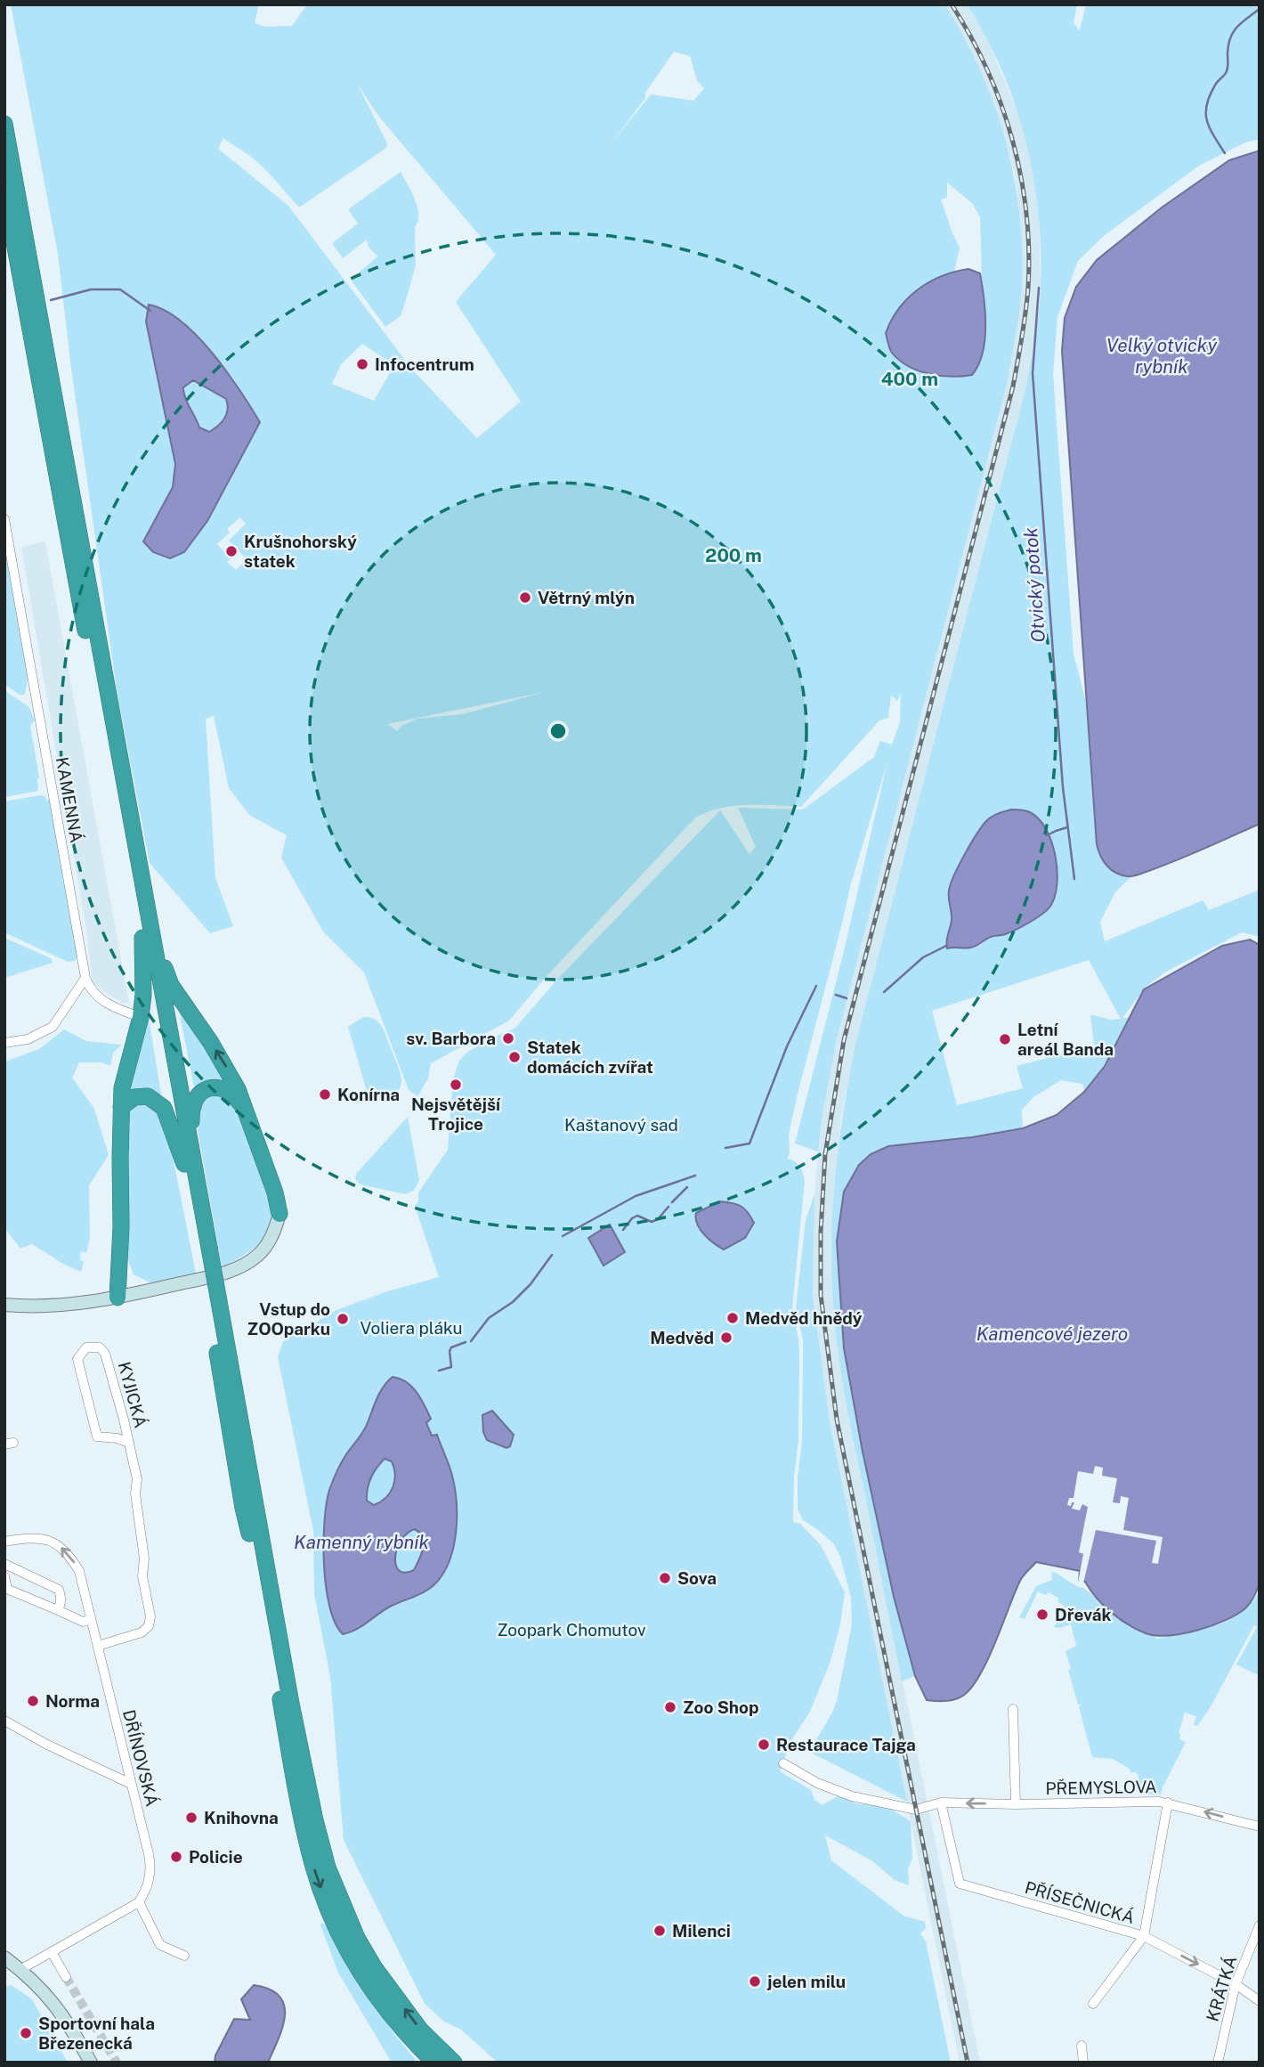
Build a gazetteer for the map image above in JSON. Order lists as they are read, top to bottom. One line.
{"streets":{"street":["KAMENNÁ","KYJICKÁ","DŘÍNOVSKÁ","PŘEMYSLOVA","PŘÍSEČNICKÁ","KRÁTKÁ"]},"crossings":[["KYJICKÁ","DŘÍNOVSKÁ"],["PŘEMYSLOVA","PŘÍSEČNICKÁ"],["PŘÍSEČNICKÁ","KRÁTKÁ"]],"water":["Velký otvický rybník","Otvický potok","Kamencové jezero","Kamenný rybník"],"parks":["Kaštanový sad","Voliera pláku","Zoopark Chomutov"],"places":["Infocentrum","Krušnohorský statek","Větrný mlýn","sv. Barbora","Letní areál Banda","Statek domácích zvířat","Nejsvětější Trojice","Konírna","Medvěd hnědý","Vstup do ZOOparku","Medvěd","Sova","Dřevák","Norma","Zoo Shop","Restaurace Tajga","Knihovna","Policie","Milenci","jelen milu","Sportovní hala Březenecká"],"rings":["400 m","200 m"]}
